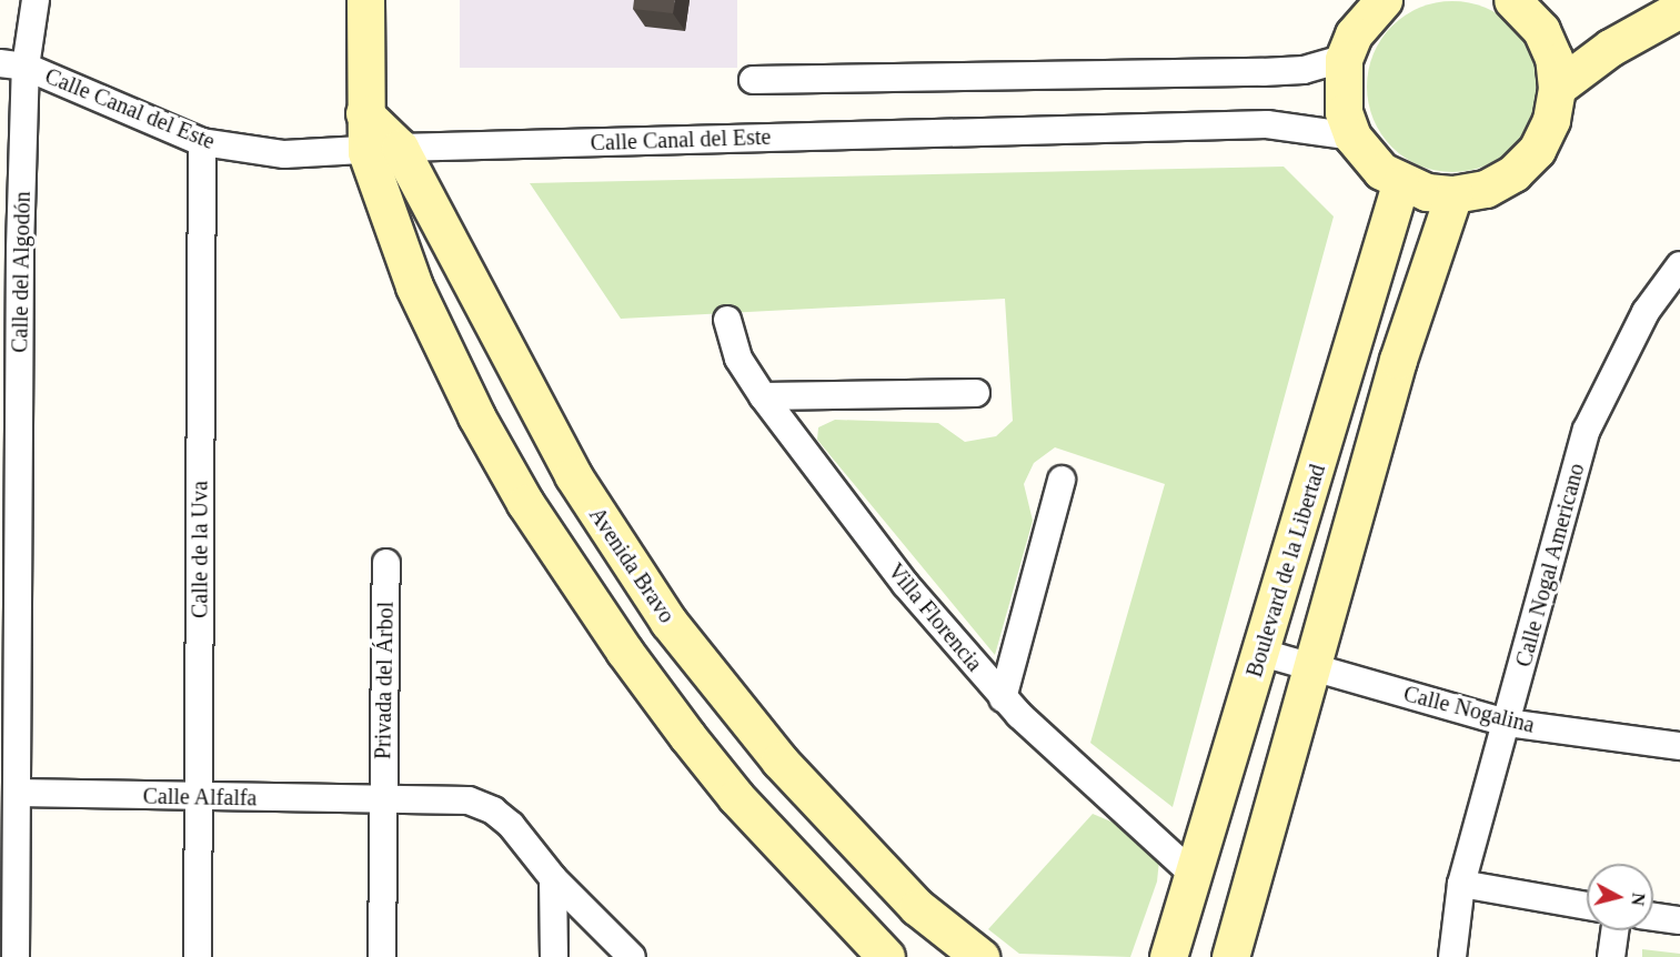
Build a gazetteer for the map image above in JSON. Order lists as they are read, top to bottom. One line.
{"streets":{"main road":["Avenida Bravo","Boulevard de la Libertad"],"street":["Calle Canal del Este","Calle del Algodón","Calle de la Uva","Calle Nogal Americano","Villa Florencia","Privada del Árbol","Calle Nogalina","Calle Alfalfa"]},"crossings":[["Calle Canal del Este","Calle del Algodón"],["Calle Canal del Este","Calle de la Uva"],["Calle Canal del Este","Avenida Bravo"],["Calle del Algodón","Calle Alfalfa"],["Calle de la Uva","Calle Alfalfa"],["Calle Nogal Americano","Calle Nogalina"],["Boulevard de la Libertad","Villa Florencia"],["Boulevard de la Libertad","Calle Nogalina"],["Privada del Árbol","Calle Alfalfa"]],"north":"right"}
